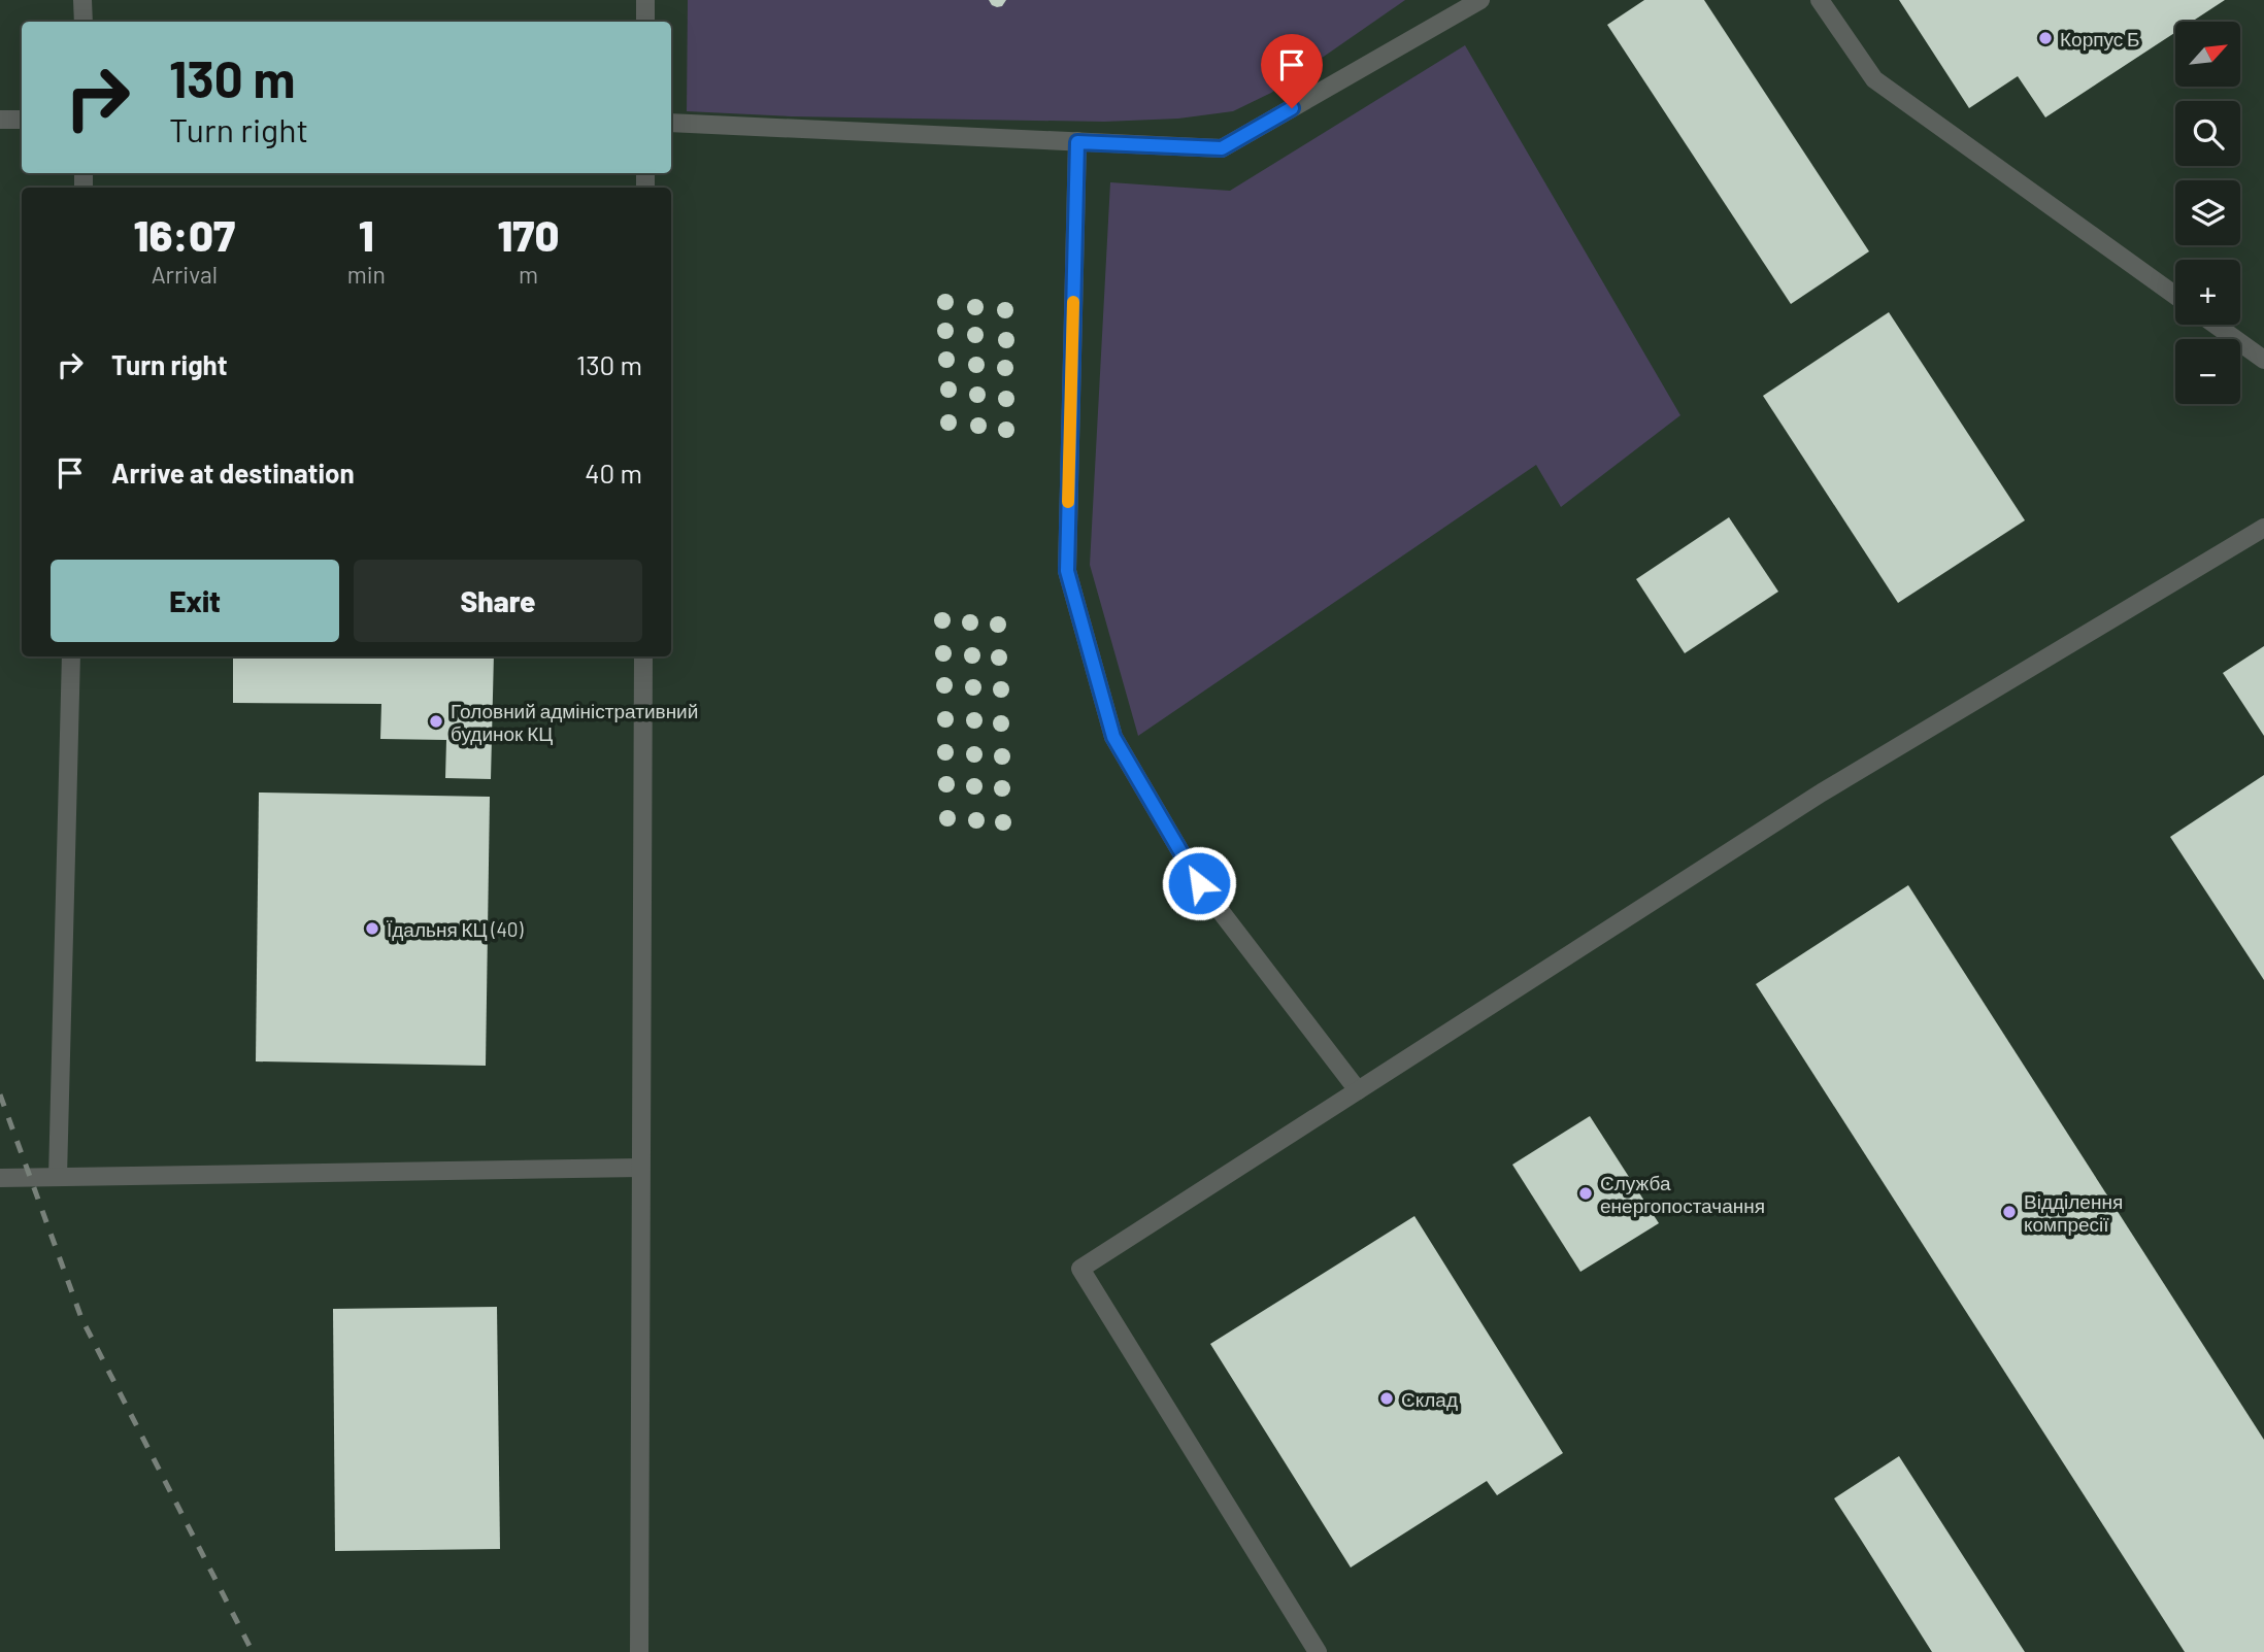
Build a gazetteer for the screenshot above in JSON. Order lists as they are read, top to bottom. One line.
{"places":["Корпус Б","Головний адміністративний будинок КЦ","Їдальня КЦ (40)","Служба енергопостачання","Відділення компресії","Склад"],"north":"top right","page":{"map_buttons":["+","−"],"turn":["130 m","Turn right"],"eta":["16:07","Arrival","1","min","170","m"],"list":[{"name":"Turn right","value":"130 m"},{"name":"Arrive at destination","value":"40 m"}],"buttons":["Exit","Share"]}}
